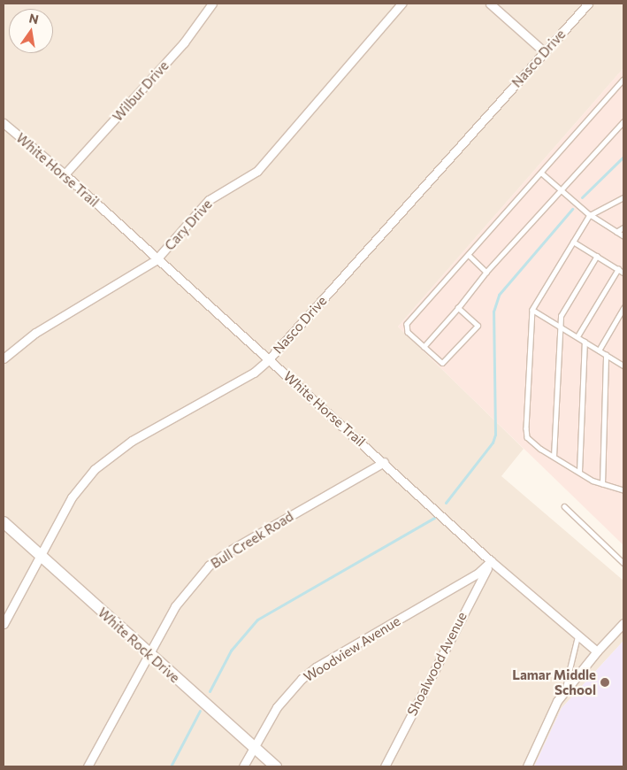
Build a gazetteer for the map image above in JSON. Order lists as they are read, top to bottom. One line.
{"streets":{"street":["Nasco Drive","Wilbur Drive","White Horse Trail","Cary Drive","Bull Creek Road","White Rock Drive","Woodview Avenue","Shoalwood Avenue"]},"crossings":[["Nasco Drive","White Horse Trail"],["Nasco Drive","White Rock Drive"],["Wilbur Drive","White Horse Trail"],["White Horse Trail","Cary Drive"],["White Horse Trail","Bull Creek Road"],["White Horse Trail","Woodview Avenue"],["White Horse Trail","Shoalwood Avenue"],["Bull Creek Road","White Rock Drive"],["White Rock Drive","Woodview Avenue"],["Woodview Avenue","Shoalwood Avenue"]],"places":["Lamar Middle School"],"north":"top"}
